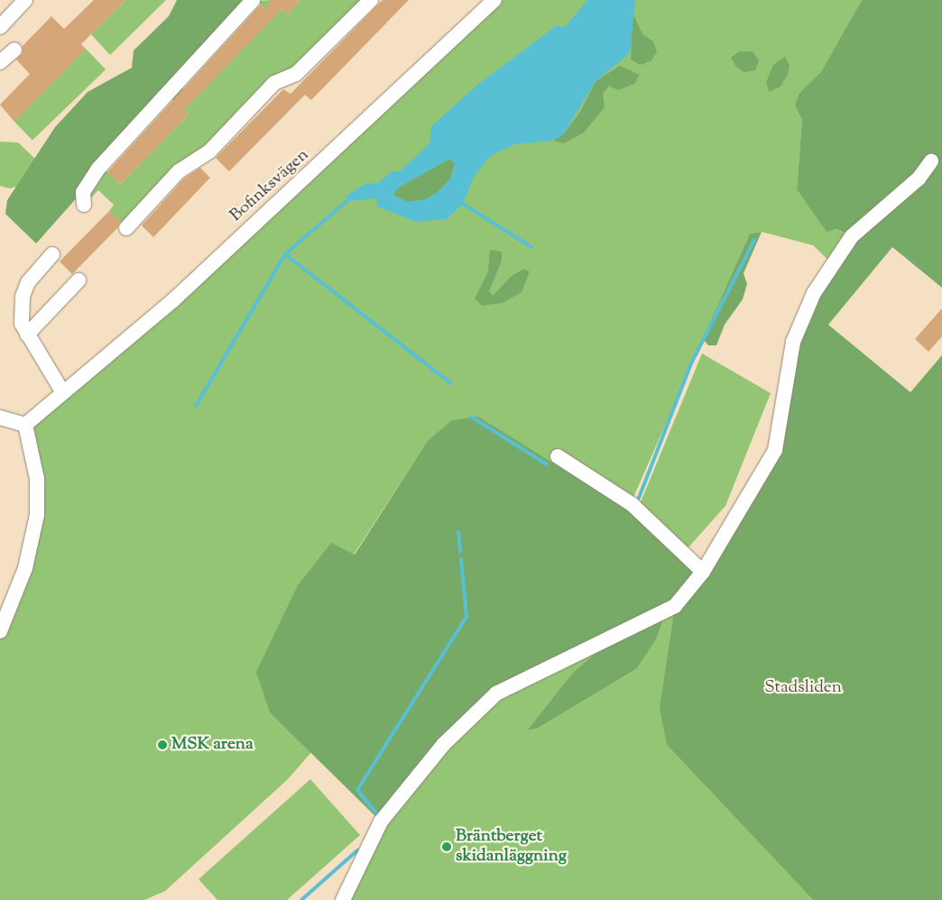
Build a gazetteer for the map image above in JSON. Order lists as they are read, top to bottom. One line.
{"streets":{"street":["Bofinksvägen"]},"parks":["Stadsliden"],"places":["MSK arena","Bräntberget skidanläggning"]}
